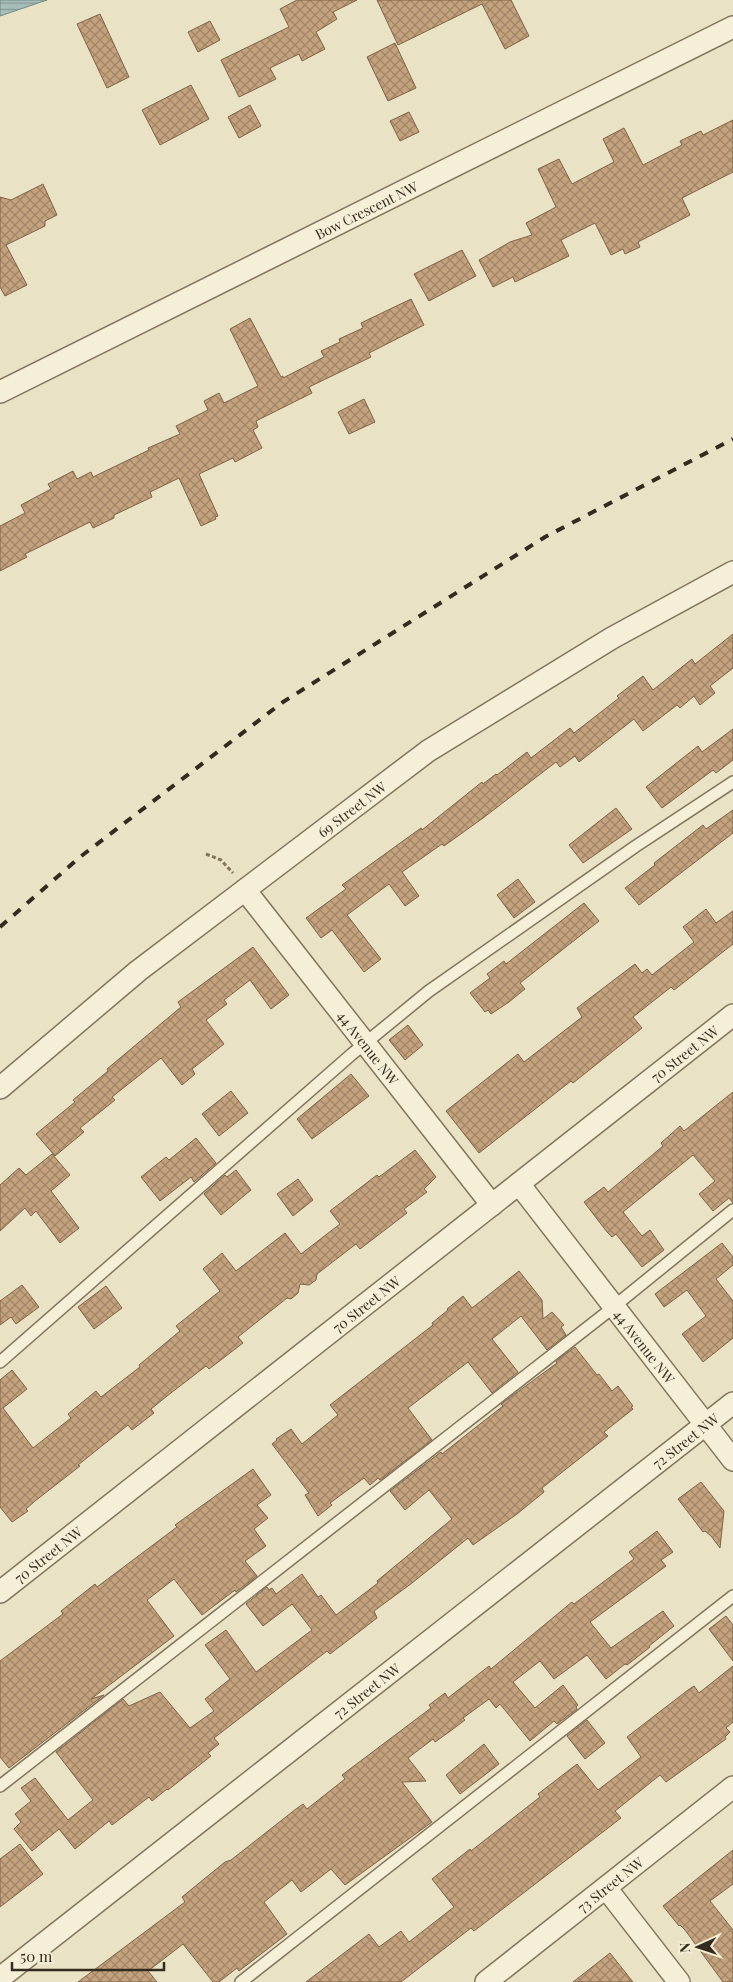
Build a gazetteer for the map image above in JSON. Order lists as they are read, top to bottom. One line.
{"streets":{"street":["Bow Crescent NW","69 Street NW","44 Avenue NW","70 Street NW","72 Street NW","73 Street NW"]},"crossings":[["69 Street NW","44 Avenue NW"],["44 Avenue NW","70 Street NW"],["44 Avenue NW","72 Street NW"]],"scale_bar":"50 m","north":"left"}
